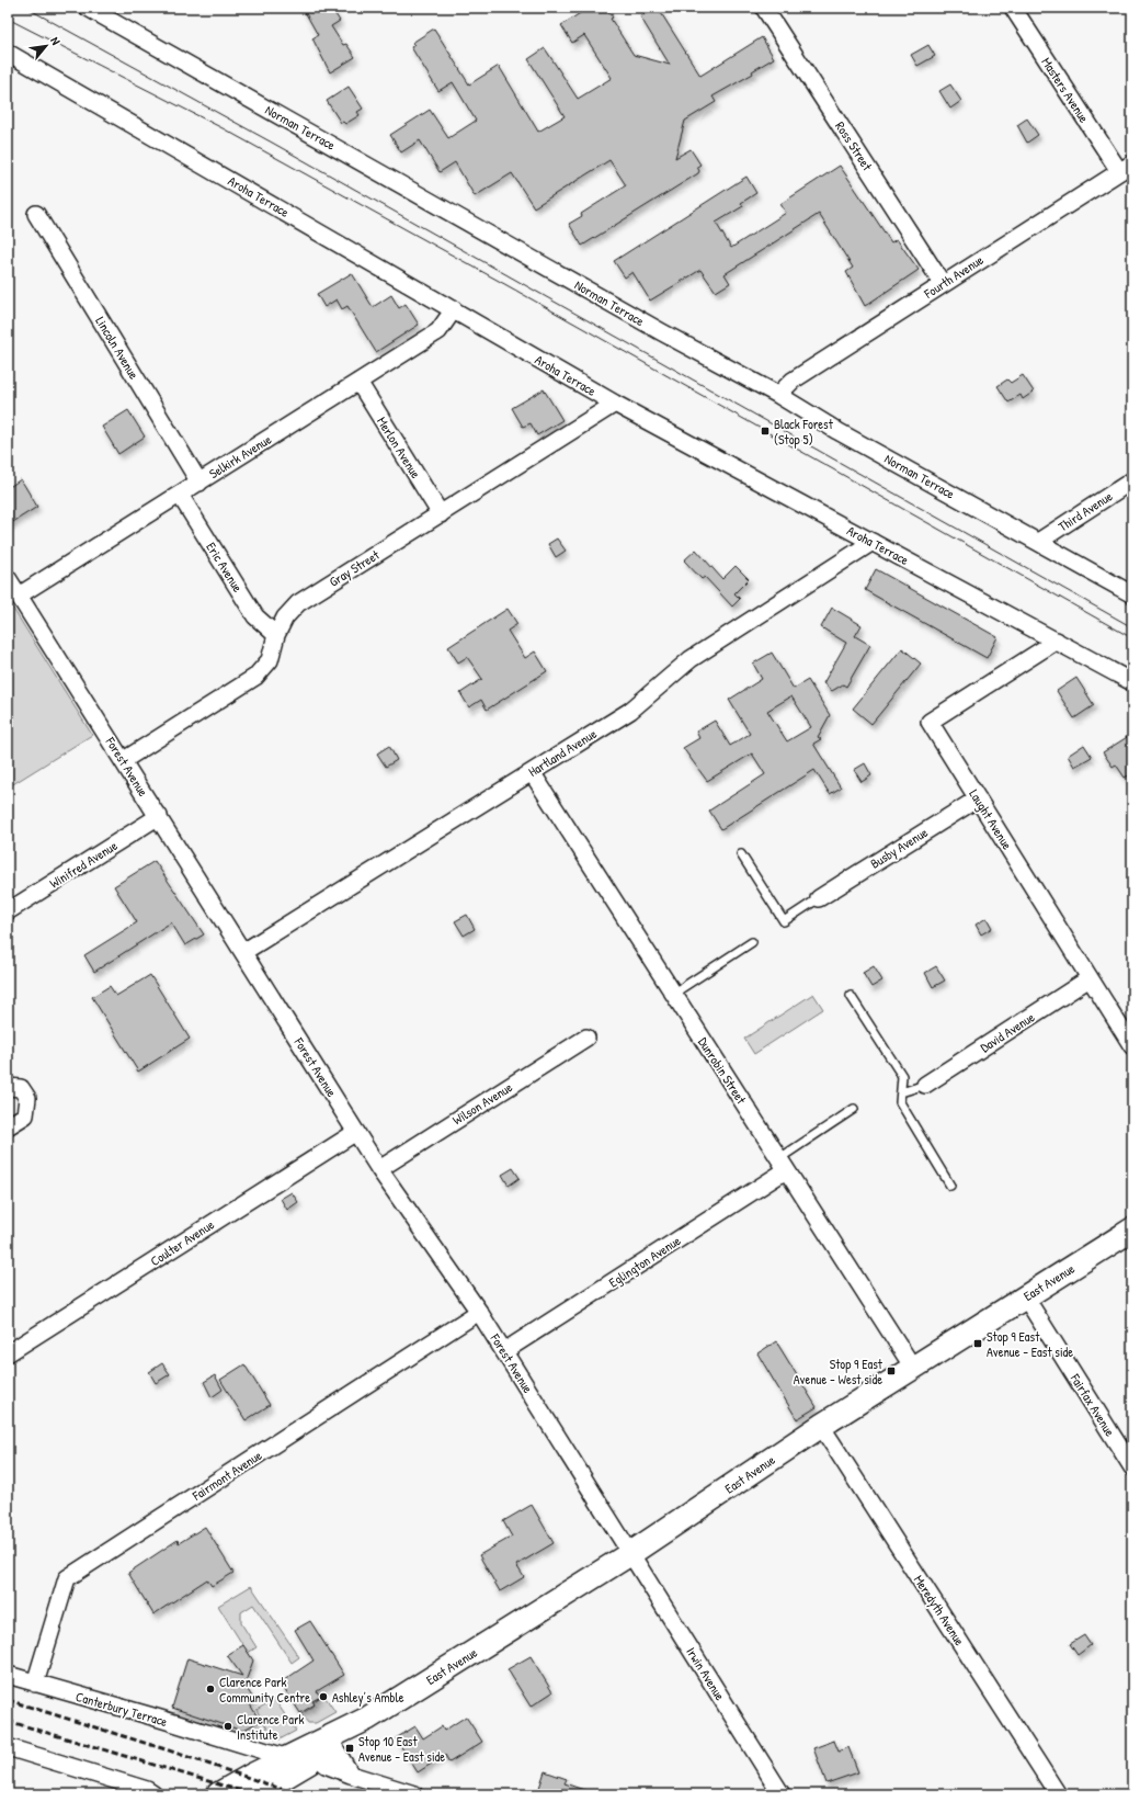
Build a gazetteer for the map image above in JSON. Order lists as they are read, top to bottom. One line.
{"streets":{"street":["Masters Avenue","Norman Terrace","Ross Street","Aroha Terrace","Fourth Avenue","Lincoln Avenue","Merlon Avenue","Selkirk Avenue","Third Avenue","Eric Avenue","Gray Street","Hartland Avenue","Forest Avenue","Laught Avenue","Busby Avenue","Winifred Avenue","David Avenue","Dunrobin Street","Wilson Avenue","Coulter Avenue","Eglington Avenue","East Avenue","Fairfax Avenue","Fairmont Avenue","Meredyth Avenue","Irwin Avenue","Canterbury Terrace"]},"crossings":[["Masters Avenue","Fourth Avenue"],["Norman Terrace","Fourth Avenue"],["Norman Terrace","Third Avenue"],["Ross Street","Fourth Avenue"],["Aroha Terrace","Selkirk Avenue"],["Aroha Terrace","Gray Street"],["Aroha Terrace","Hartland Avenue"],["Aroha Terrace","Laught Avenue"],["Lincoln Avenue","Selkirk Avenue"],["Merlon Avenue","Selkirk Avenue"],["Merlon Avenue","Gray Street"],["Selkirk Avenue","Eric Avenue"],["Selkirk Avenue","Forest Avenue"],["Eric Avenue","Gray Street"],["Gray Street","Forest Avenue"],["Hartland Avenue","Forest Avenue"],["Hartland Avenue","Dunrobin Street"],["Forest Avenue","Winifred Avenue"],["Forest Avenue","Wilson Avenue"],["Forest Avenue","Coulter Avenue"],["Forest Avenue","Eglington Avenue"],["Forest Avenue","East Avenue"],["Forest Avenue","Fairmont Avenue"],["Forest Avenue","Irwin Avenue"],["Laught Avenue","Busby Avenue"],["Laught Avenue","David Avenue"],["Dunrobin Street","Eglington Avenue"],["Dunrobin Street","East Avenue"],["East Avenue","Fairfax Avenue"],["East Avenue","Meredyth Avenue"],["East Avenue","Irwin Avenue"],["East Avenue","Canterbury Terrace"],["Fairmont Avenue","Canterbury Terrace"]],"places":{"transit":["Black Forest (Stop 5)","Stop 9 East Avenue - East side","Stop 9 East Avenue - West side","Stop 10 East Avenue - East side"],"other":["Clarence Park Community Centre","Ashley’s Amble","Clarence Park Institute"]},"north":"top right"}
